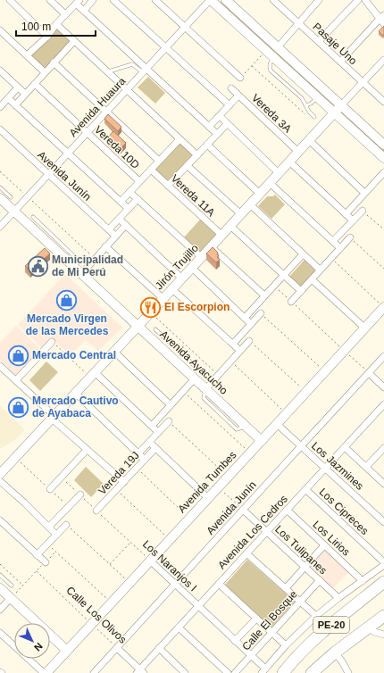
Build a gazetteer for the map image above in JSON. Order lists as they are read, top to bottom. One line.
{"streets":{"highway":["PE-20"],"street":["Pasaje Uno","Avenida Huaura","Vereda 3A","Vereda 10D","Avenida Junín","Vereda 11A","Jirón Trujillo","Avenida Ayacucho","Los Jazmines","Vereda 19J","Avenida Tumbes","Los Cipreces","Avenida Los Cedros","Los Lirios","Los Tulipanes","Los Naranjos I","Calle Los Olivos","Calle El Bosque"]},"crossings":[["Avenida Huaura","Vereda 10D"],["Avenida Huaura","Avenida Junín"],["Avenida Huaura","Avenida Ayacucho"],["Vereda 3A","Jirón Trujillo"],["Avenida Junín","Los Jazmines"],["Avenida Junín","Los Tulipanes"],["Avenida Junín","Los Naranjos I"],["Avenida Junín","Calle Los Olivos"],["Vereda 11A","Jirón Trujillo"],["Jirón Trujillo","Avenida Ayacucho"],["Avenida Ayacucho","Avenida Tumbes"],["Los Jazmines","Avenida Tumbes"],["Los Jazmines","Avenida Los Cedros"],["Vereda 19J","Los Naranjos I"],["Avenida Tumbes","Los Naranjos I"],["Avenida Tumbes","Calle Los Olivos"],["Los Cipreces","Avenida Los Cedros"],["Avenida Los Cedros","Los Lirios"],["Avenida Los Cedros","Los Tulipanes"],["Avenida Los Cedros","Los Naranjos I"],["Avenida Los Cedros","Calle Los Olivos"],["Los Tulipanes","Calle El Bosque"],["Los Naranjos I","Calle El Bosque"]],"places":{"public building":["Municipalidad de Mi Perú"],"shop":["Mercado Virgen de las Mercedes","Mercado Central","Mercado Cautivo de Ayabaca"],"restaurant":["El Escorpion"]},"scale_bar":"100 m","north":"bottom right"}
